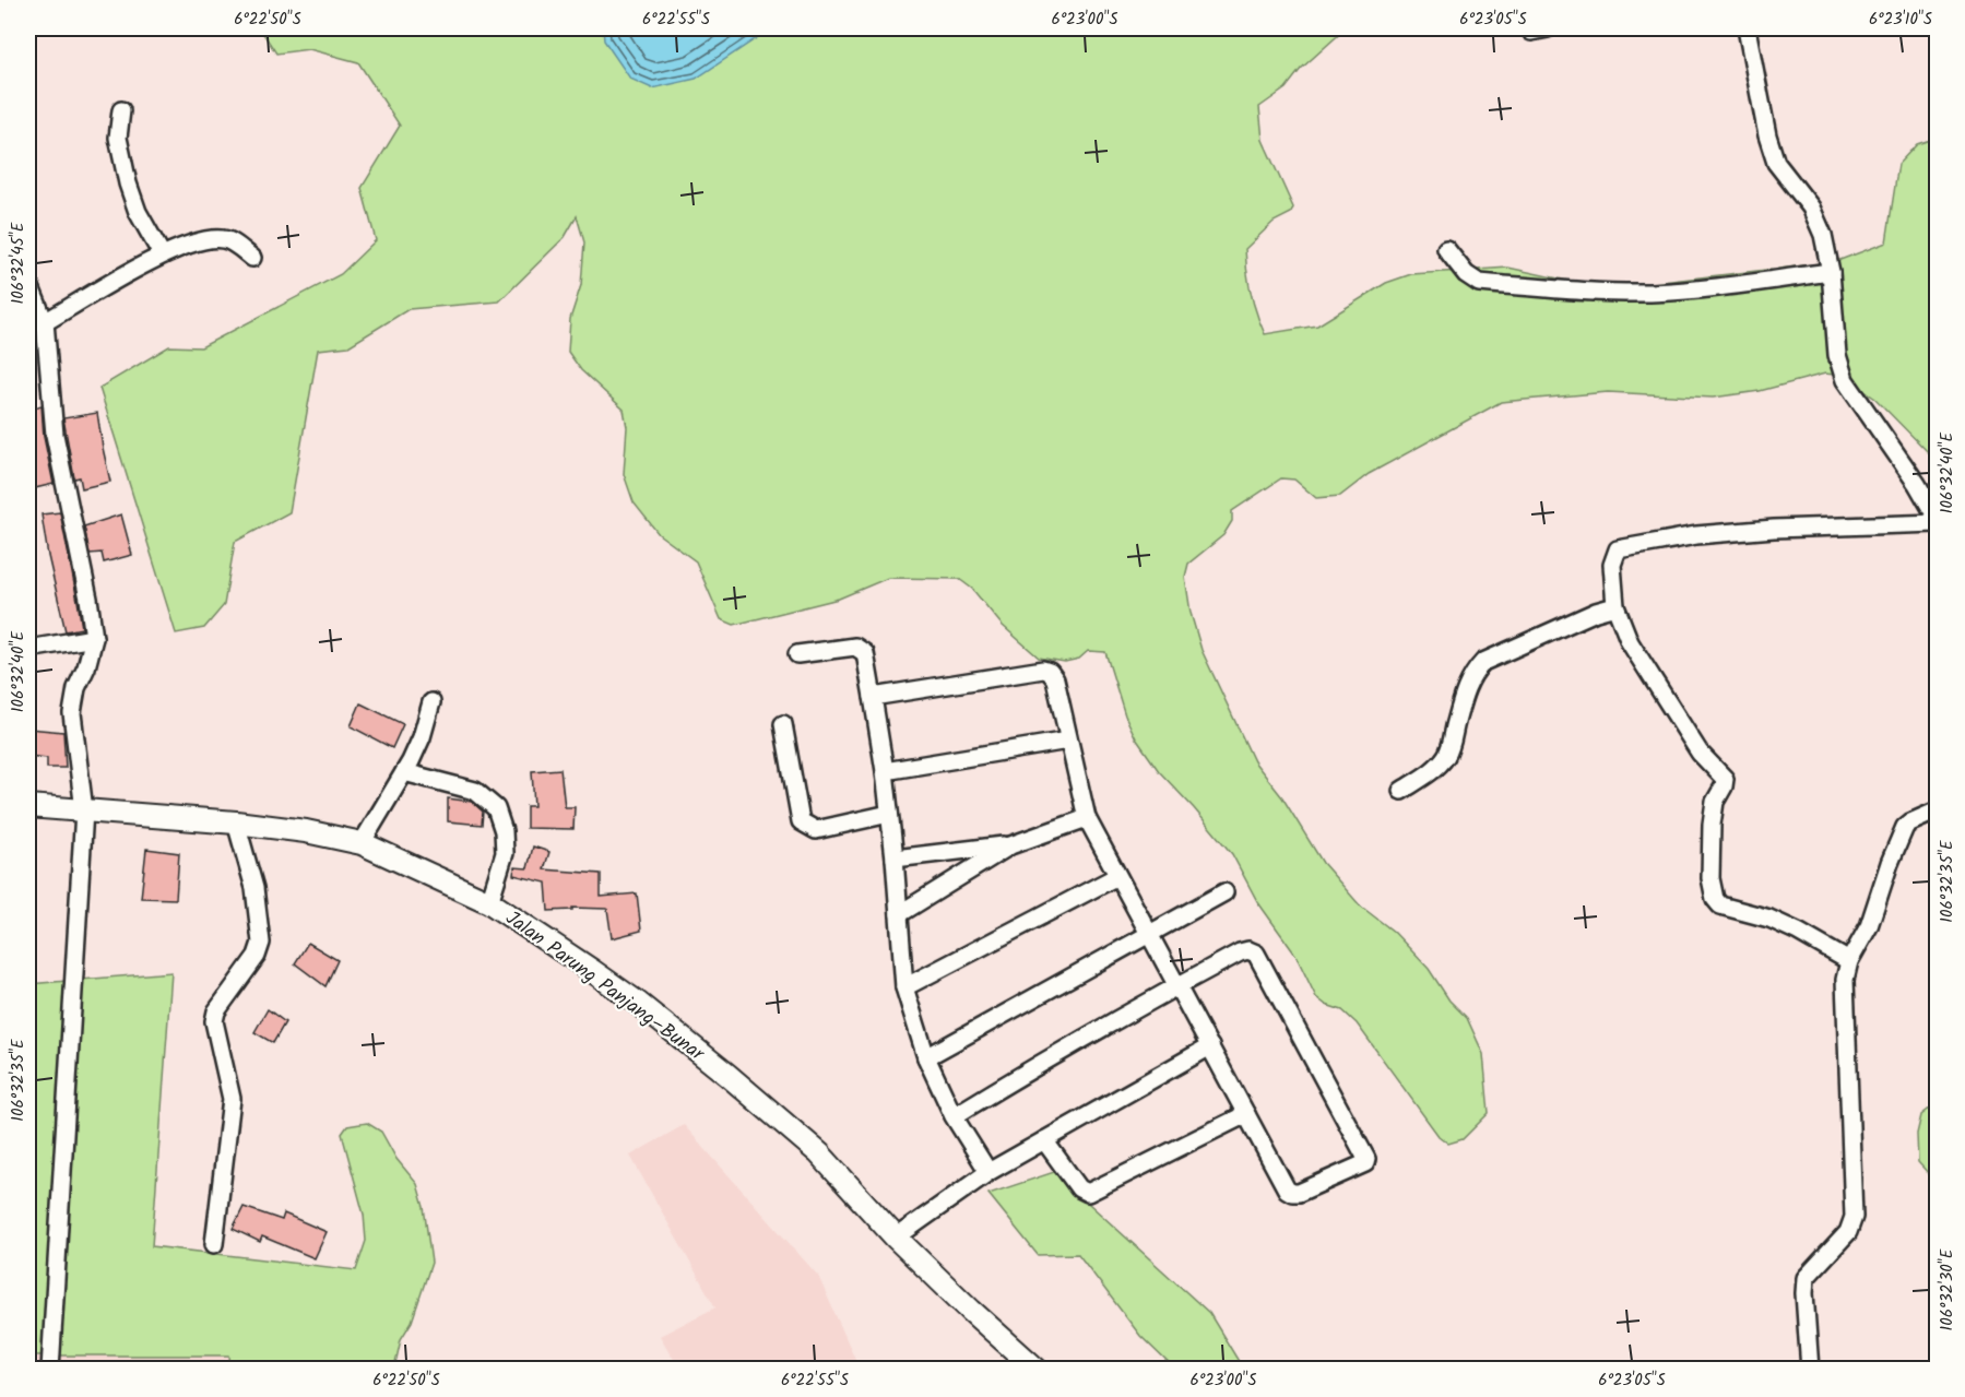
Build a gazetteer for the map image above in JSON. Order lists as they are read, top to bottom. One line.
{"streets":{"main road":["Jalan Parung Panjang–Bunar"]},"coordinates":["6°22'50\"S","6°22'55\"S","6°23'00\"S","6°23'05\"S","6°23'10\"S","106°32'45\"E","106°32'40\"E","106°32'35\"E","106°32'30\"E"]}
